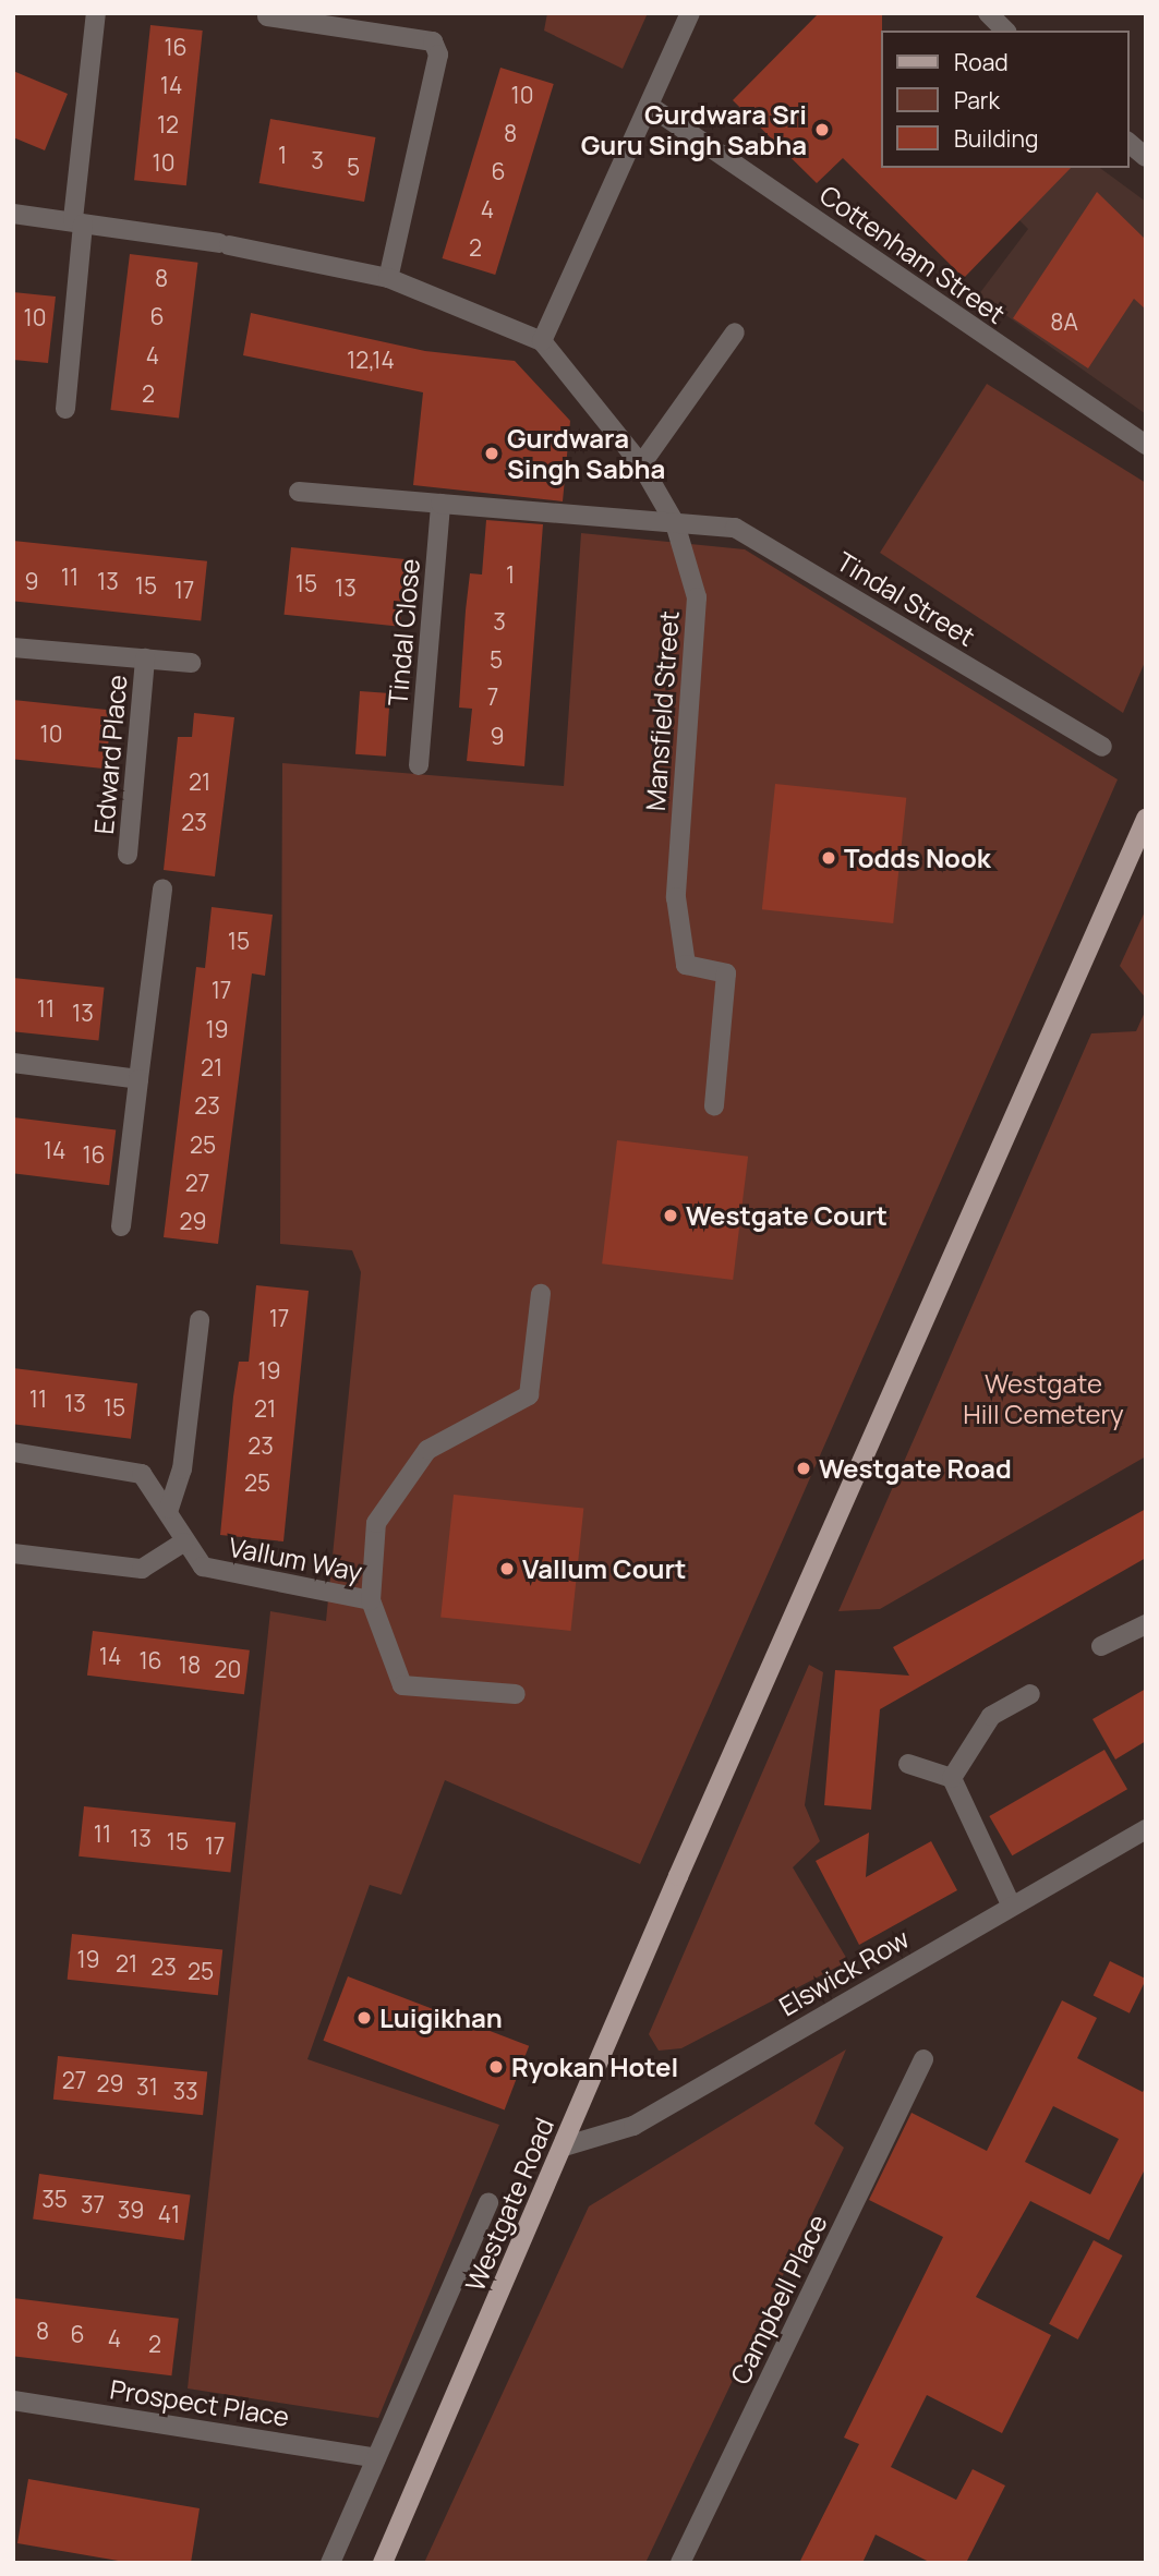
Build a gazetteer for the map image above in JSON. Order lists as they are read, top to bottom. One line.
{"streets":{"main road":["Westgate Road"],"street":["Cottenham Street","Tindal Street","Tindal Close","Mansfield Street","Edward Place","Vallum Way","Elswick Row","Campbell Place","Prospect Place"]},"crossings":[["Tindal Street","Mansfield Street"],["Elswick Row","Westgate Road"]],"parks":["Westgate Hill Cemetery"],"places":["Gurdwara Sri Guru Singh Sabha","Gurdwara Singh Sabha","Todds Nook","Westgate Court","Westgate Road","Vallum Court","Luigikhan","Ryokan Hotel"],"house_numbers":["16","14","10","12","8","1","3","10","5","6","4","2","8","6","10","8A","4","12,14","2","1","11","9","13","15","15","13","17","3","5","7","10","9","21","23","15","17","11","13","19","21","23","25","14","16","27","29","17","19","11","13","15","21","23","25","14","16","18","20","11","13","15","17","19","21","23","25","27","29","31","33","35","37","39","41","8","6","4","2"],"legend":["Road","Park","Building"]}
